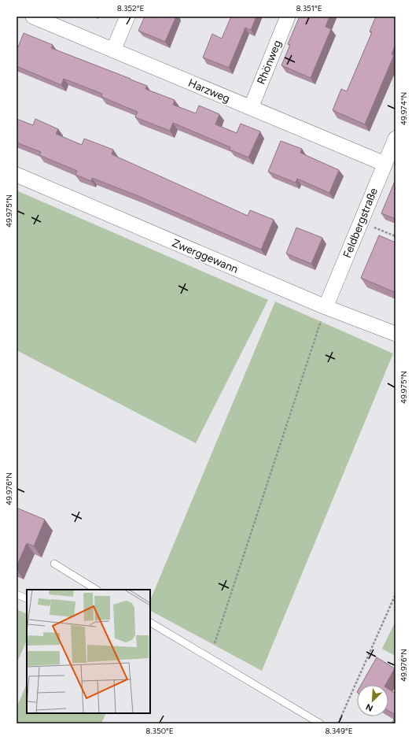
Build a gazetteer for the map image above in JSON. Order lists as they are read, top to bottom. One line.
{"streets":{"street":["Rhönweg","Harzweg","Feldbergstraße","Zwerggewann"]},"crossings":[["Rhönweg","Harzweg"],["Harzweg","Feldbergstraße"],["Feldbergstraße","Zwerggewann"]],"north":"bottom left","coordinates":["8.352°E","8.351°E","49.974°N","49.975°N","49.976°N","8.350°E","8.349°E"]}
